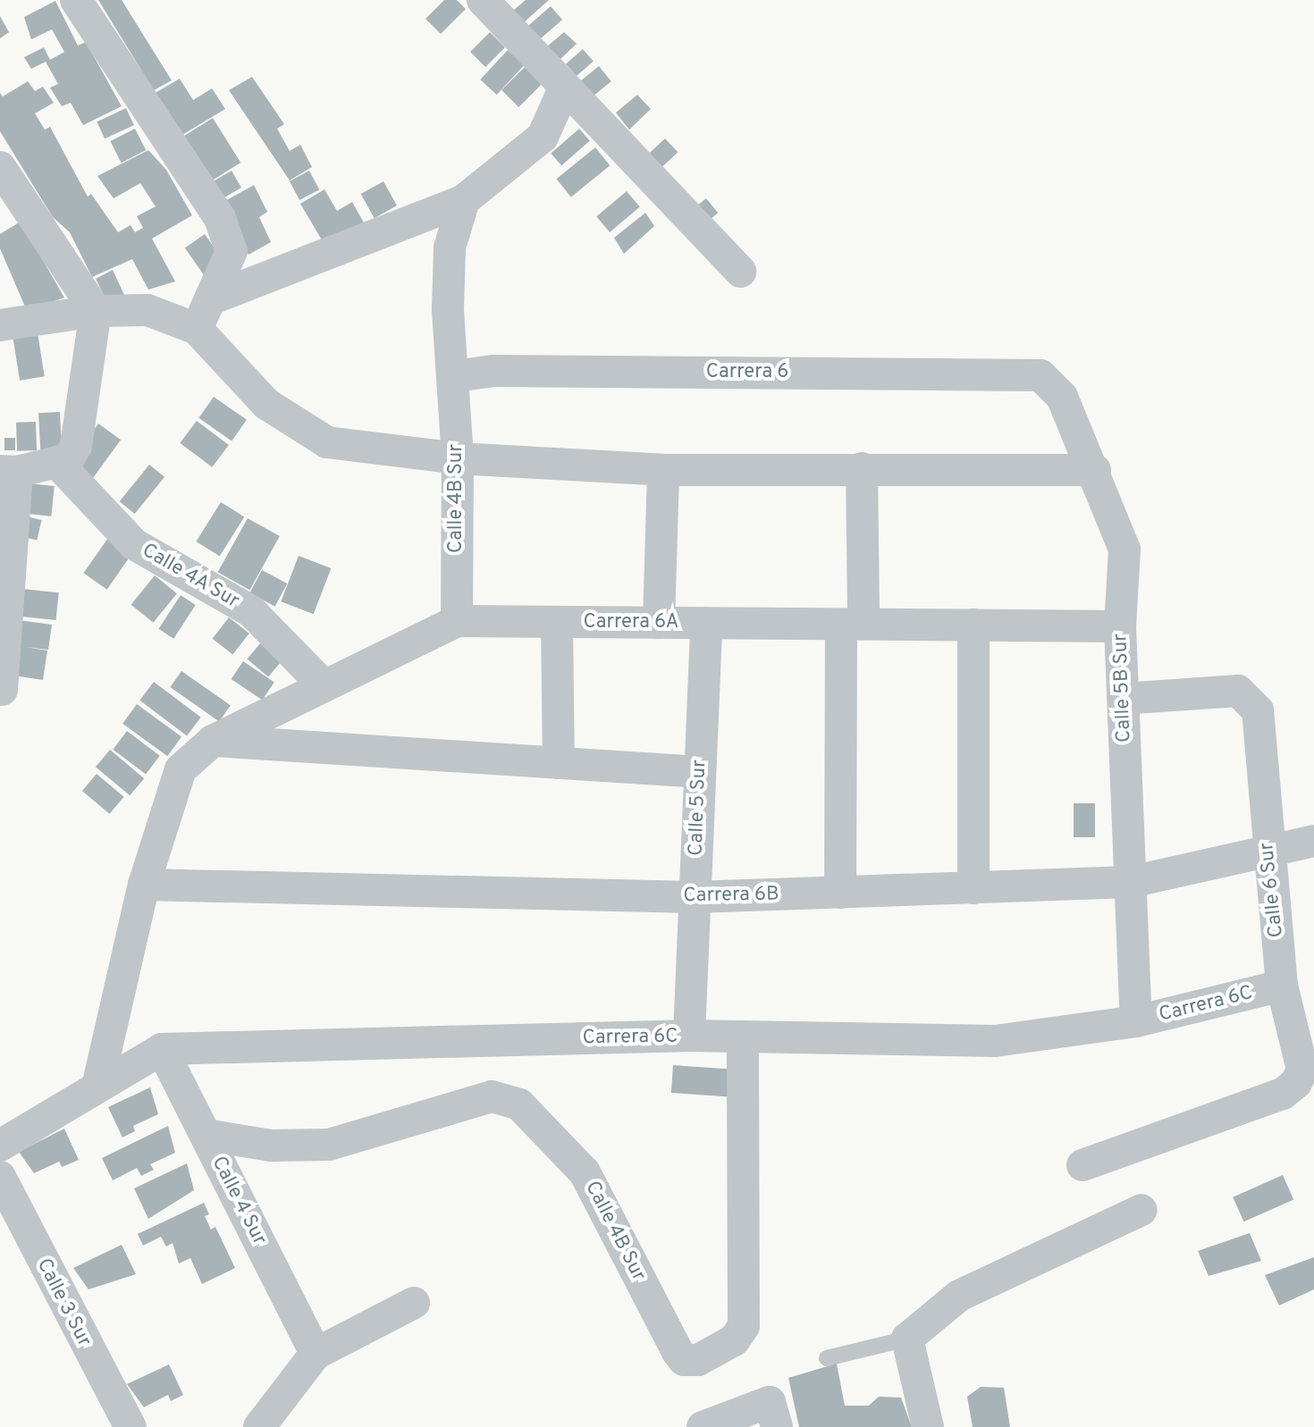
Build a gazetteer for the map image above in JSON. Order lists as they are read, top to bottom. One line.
{"streets":{"street":["Carrera 6","Calle 4B Sur","Calle 4A Sur","Carrera 6A","Calle 5B Sur","Calle 5 Sur","Calle 6 Sur","Carrera 6B","Carrera 6C","Calle 4 Sur","Calle 3 Sur"]},"crossings":[["Carrera 6","Calle 4B Sur"],["Carrera 6","Calle 5B Sur"],["Calle 4B Sur","Carrera 6A"],["Calle 4B Sur","Carrera 6C"],["Calle 4B Sur","Calle 4 Sur"],["Calle 4A Sur","Carrera 6A"],["Carrera 6A","Calle 5B Sur"],["Carrera 6A","Calle 5 Sur"],["Carrera 6A","Carrera 6B"],["Calle 5B Sur","Calle 6 Sur"],["Calle 5B Sur","Carrera 6B"],["Calle 5B Sur","Carrera 6C"],["Calle 5 Sur","Carrera 6B"],["Calle 5 Sur","Carrera 6C"],["Calle 6 Sur","Carrera 6B"],["Calle 6 Sur","Carrera 6C"],["Carrera 6C","Calle 4 Sur"]]}
